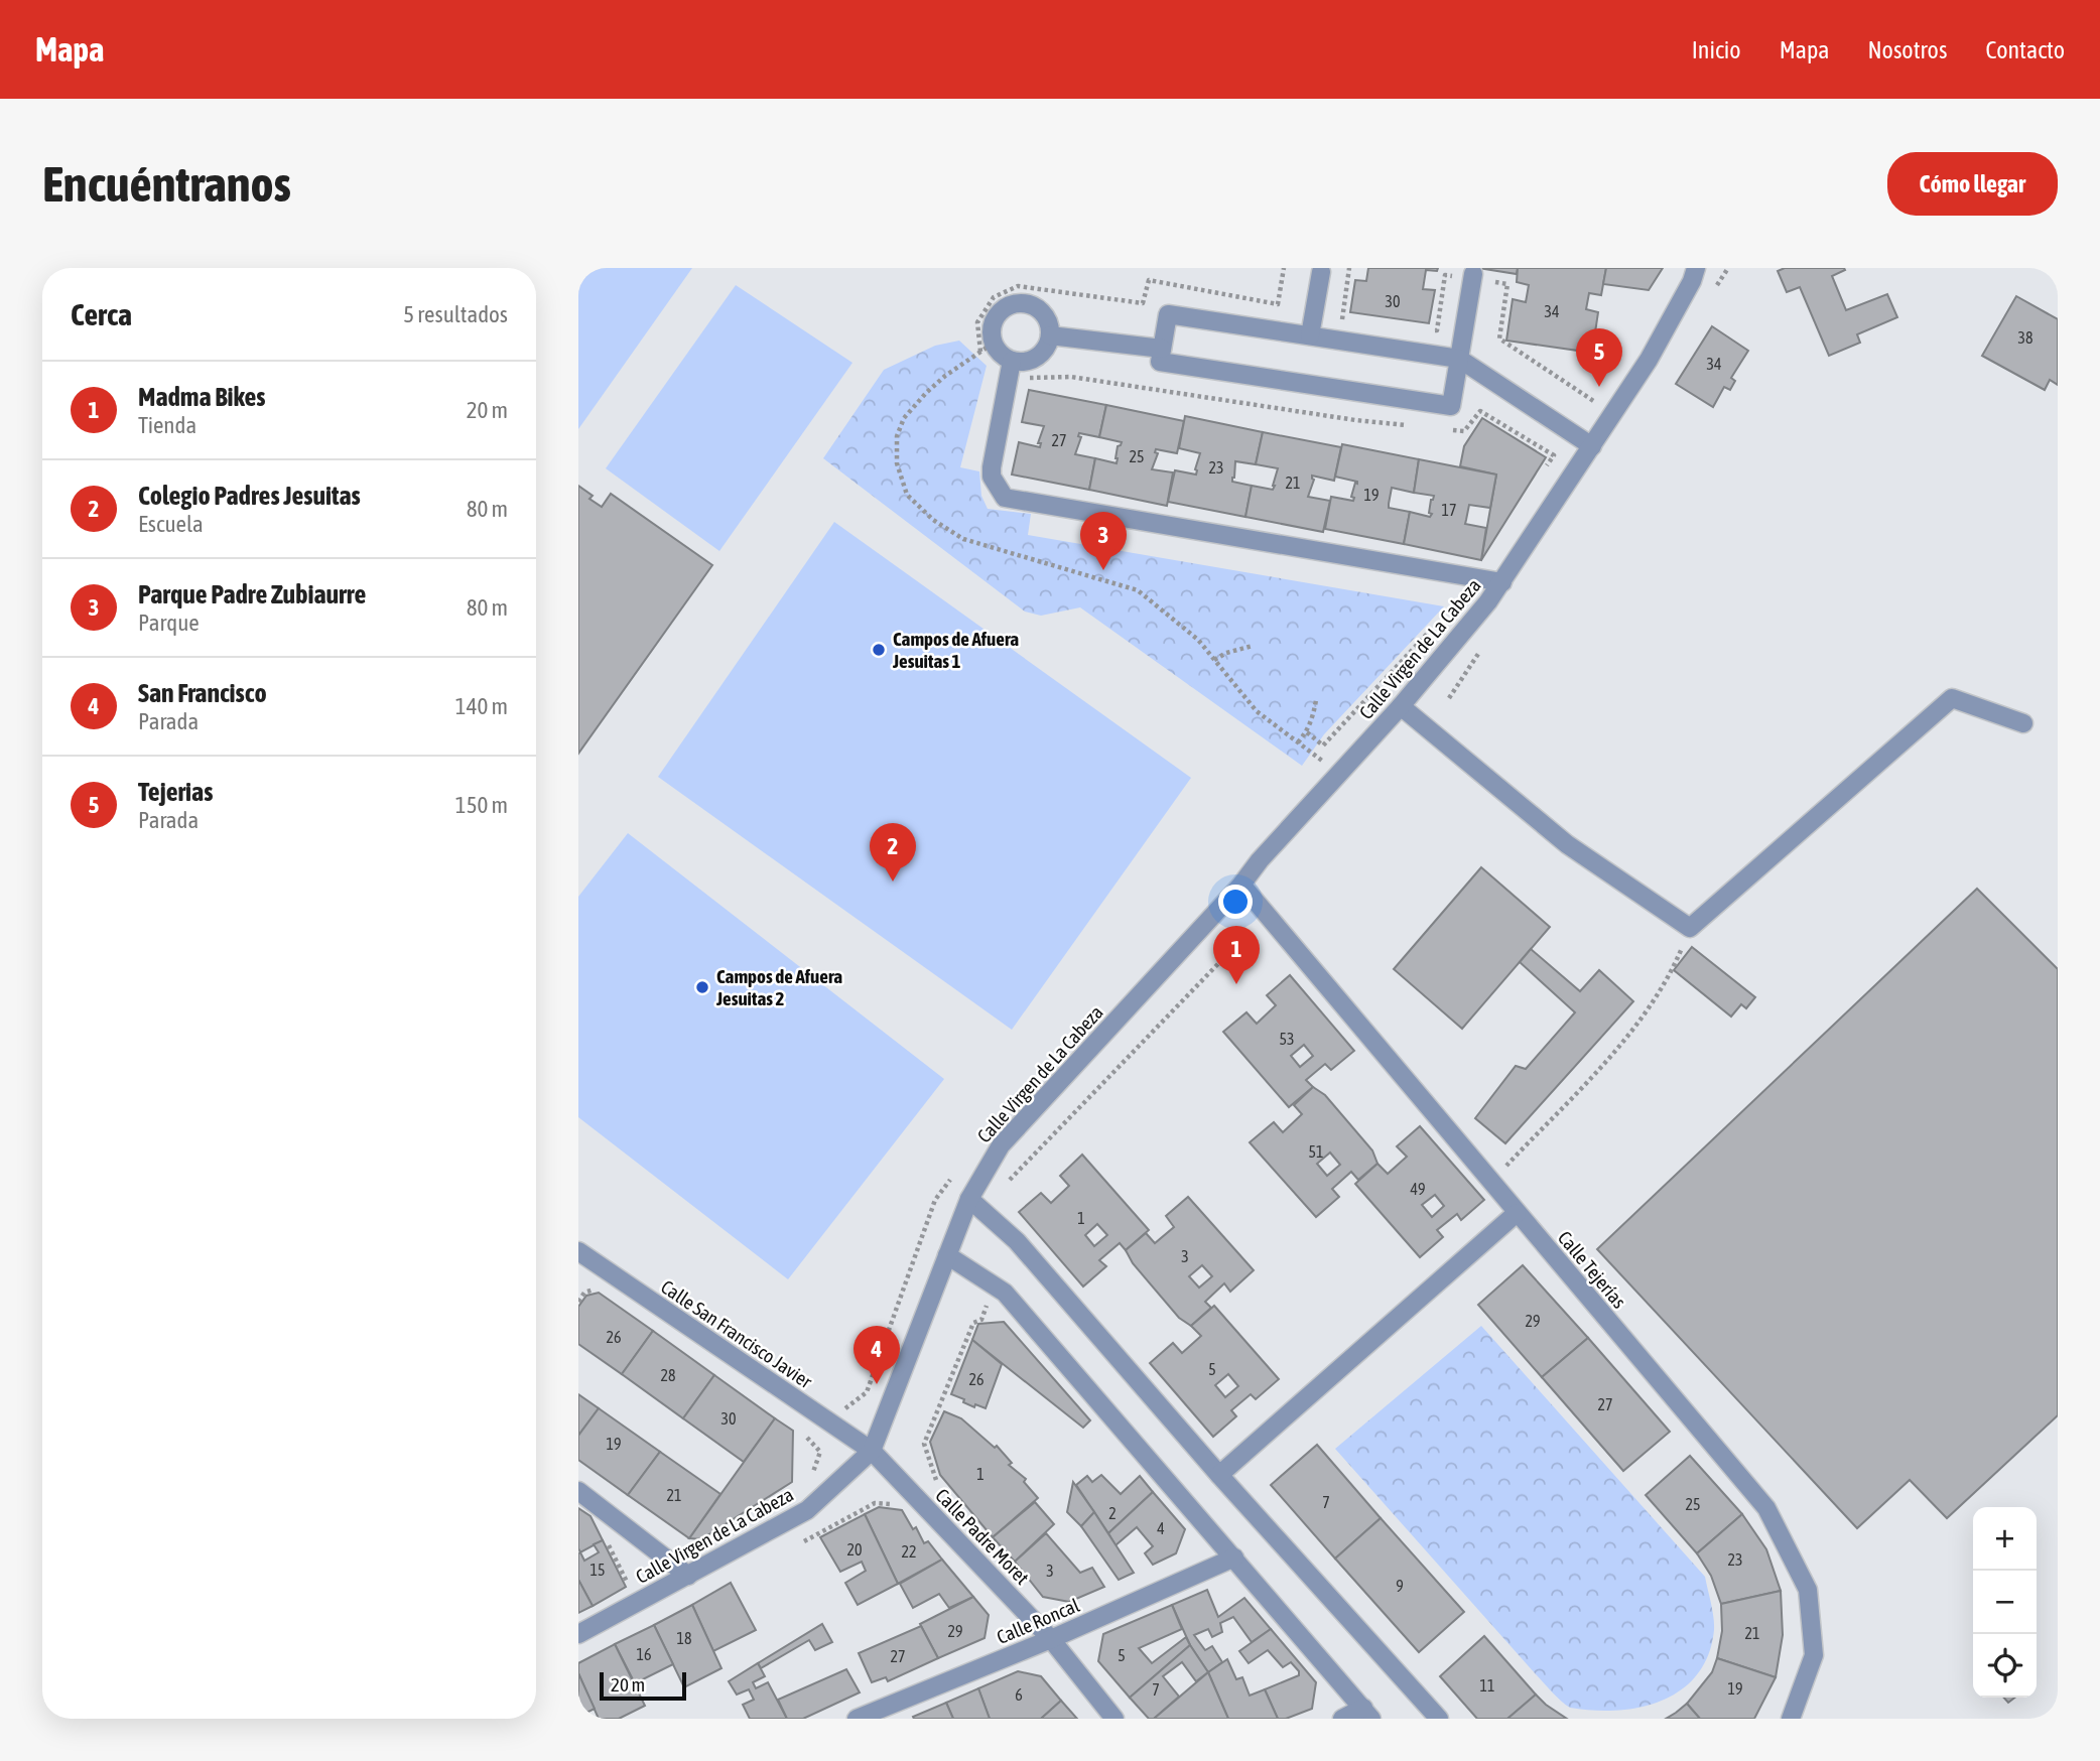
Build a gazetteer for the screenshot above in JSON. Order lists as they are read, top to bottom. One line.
{"streets":{"street":["Calle Virgen de La Cabeza","Calle Tejerías","Calle San Francisco Javier","Calle Padre Moret","Calle Roncal"]},"crossings":[["Calle Virgen de La Cabeza","Calle Tejerías"],["Calle Virgen de La Cabeza","Calle San Francisco Javier"],["Calle Virgen de La Cabeza","Calle Padre Moret"],["Calle San Francisco Javier","Calle Padre Moret"],["Calle Padre Moret","Calle Roncal"]],"places":["Campos de Afuera Jesuitas 1","Campos de Afuera Jesuitas 2"],"house_numbers":["30","34","38","34","27","25","23","21","19","17","53","51","49","1","3","29","26","5","28","26","27","30","19","1","21","7","25","2","4","20","22","23","15","3","9","29","21","18","16","5","27","11","19","7","6"],"scale_bar":"20 m","page":{"header":"Mapa","nav":["Inicio","Mapa","Nosotros","Contacto"],"buttons":"Cómo llegar","title":"Encuéntranos","heading":["Cerca","5 resultados"],"pins":["5","3","2","1","4"],"list":[{"mark":"1","name":"Madma Bikes","note":"Tienda","value":"20 m"},{"mark":"2","name":"Colegio Padres Jesuitas","note":"Escuela","value":"80 m"},{"mark":"3","name":"Parque Padre Zubiaurre","note":"Parque","value":"80 m"},{"mark":"4","name":"San Francisco","note":"Parada","value":"140 m"},{"mark":"5","name":"Tejerias","note":"Parada","value":"150 m"}],"map_buttons":["+","−"],"scale":"20 m"}}
